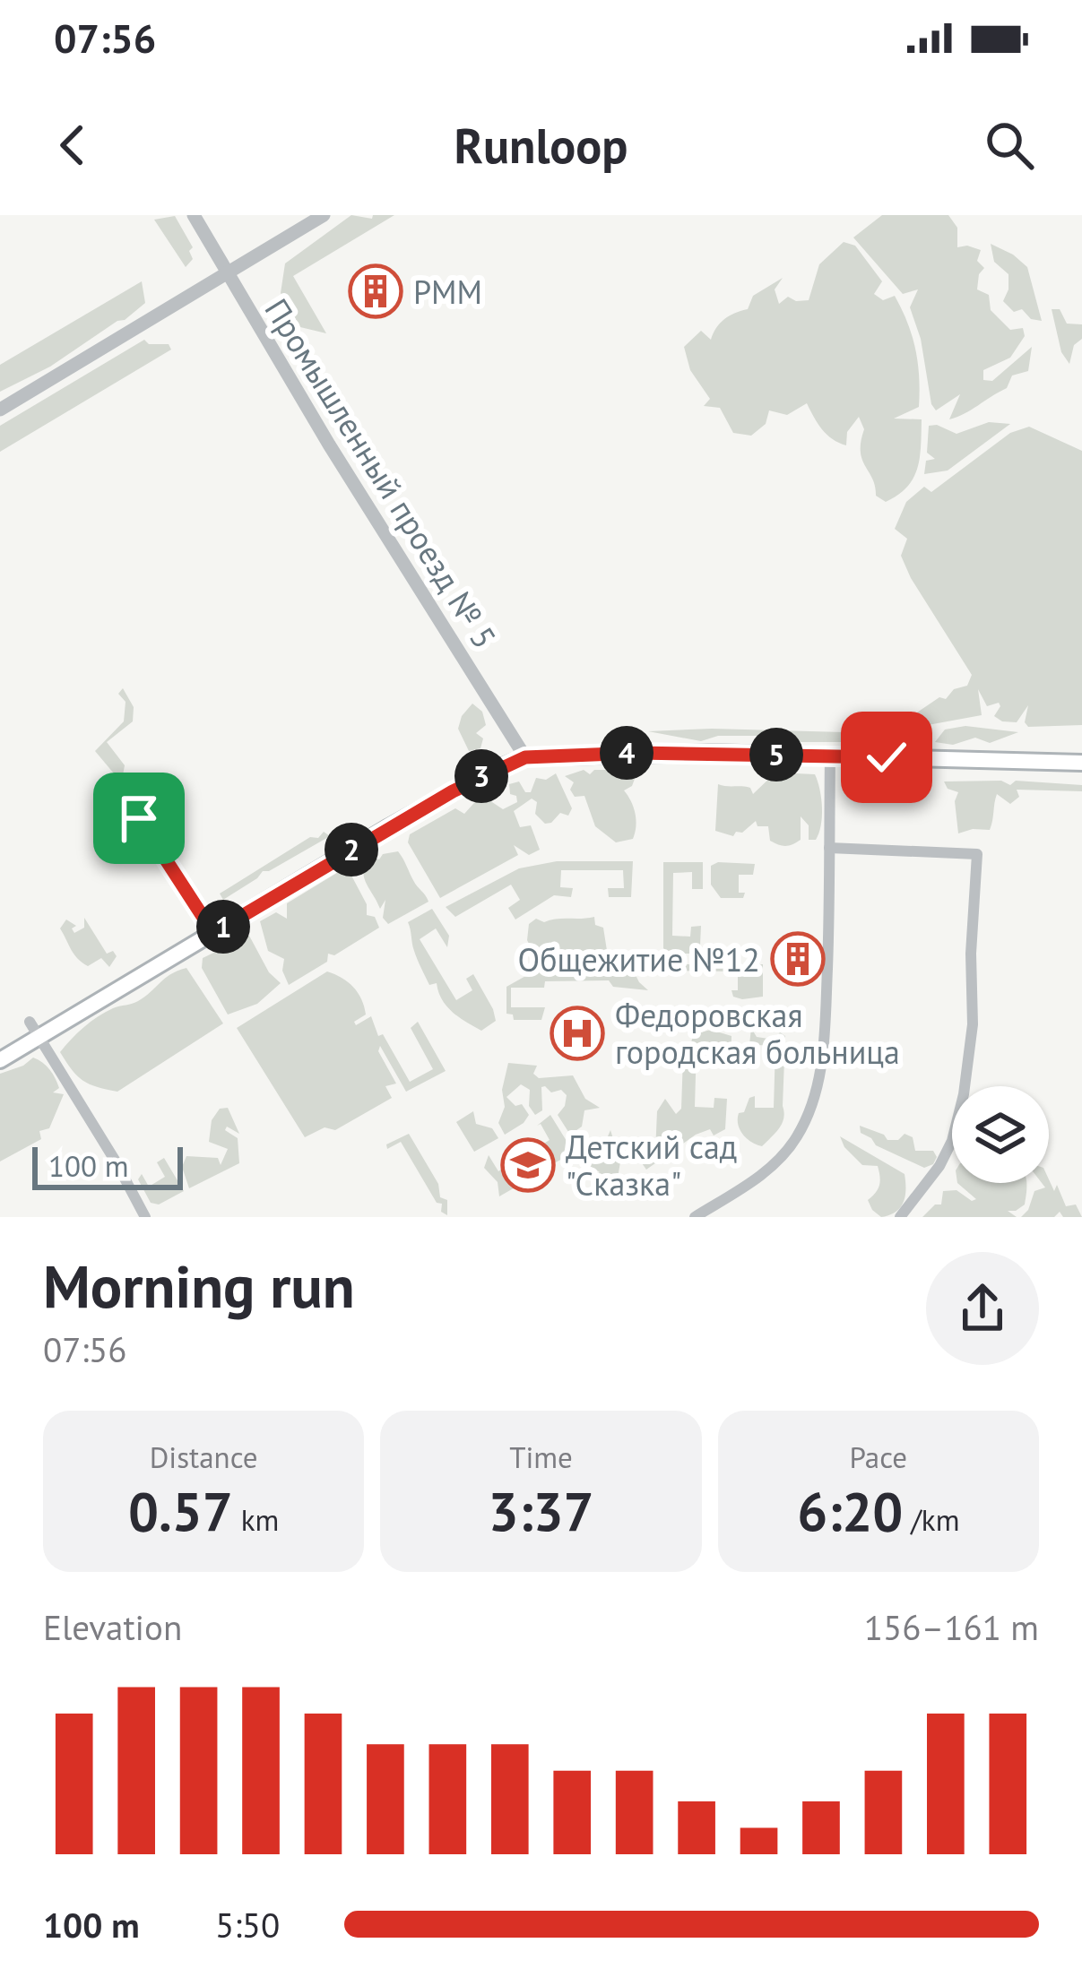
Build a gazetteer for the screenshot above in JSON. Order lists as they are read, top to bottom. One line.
{"streets":{"street":["Промышленный проезд № 5"]},"places":{"building":["РММ","Общежитие №12"],"hospital":["Федоровская городская больница"],"school or university":["Детский сад \"Сказка\""]},"scale_bar":"100 m","page":{"status":"07:56","header":"Runloop","pins":["4","5","3","2","1"],"scale":"100 m","heading":["Morning run","07:56"],"stats":[["Distance","0.57 km"],["Time","3:37"],["Pace","6:20 /km"]],"chart":["Elevation","156–161 m"],"list":[{"name":"100 m","note":"5:50"}]}}
